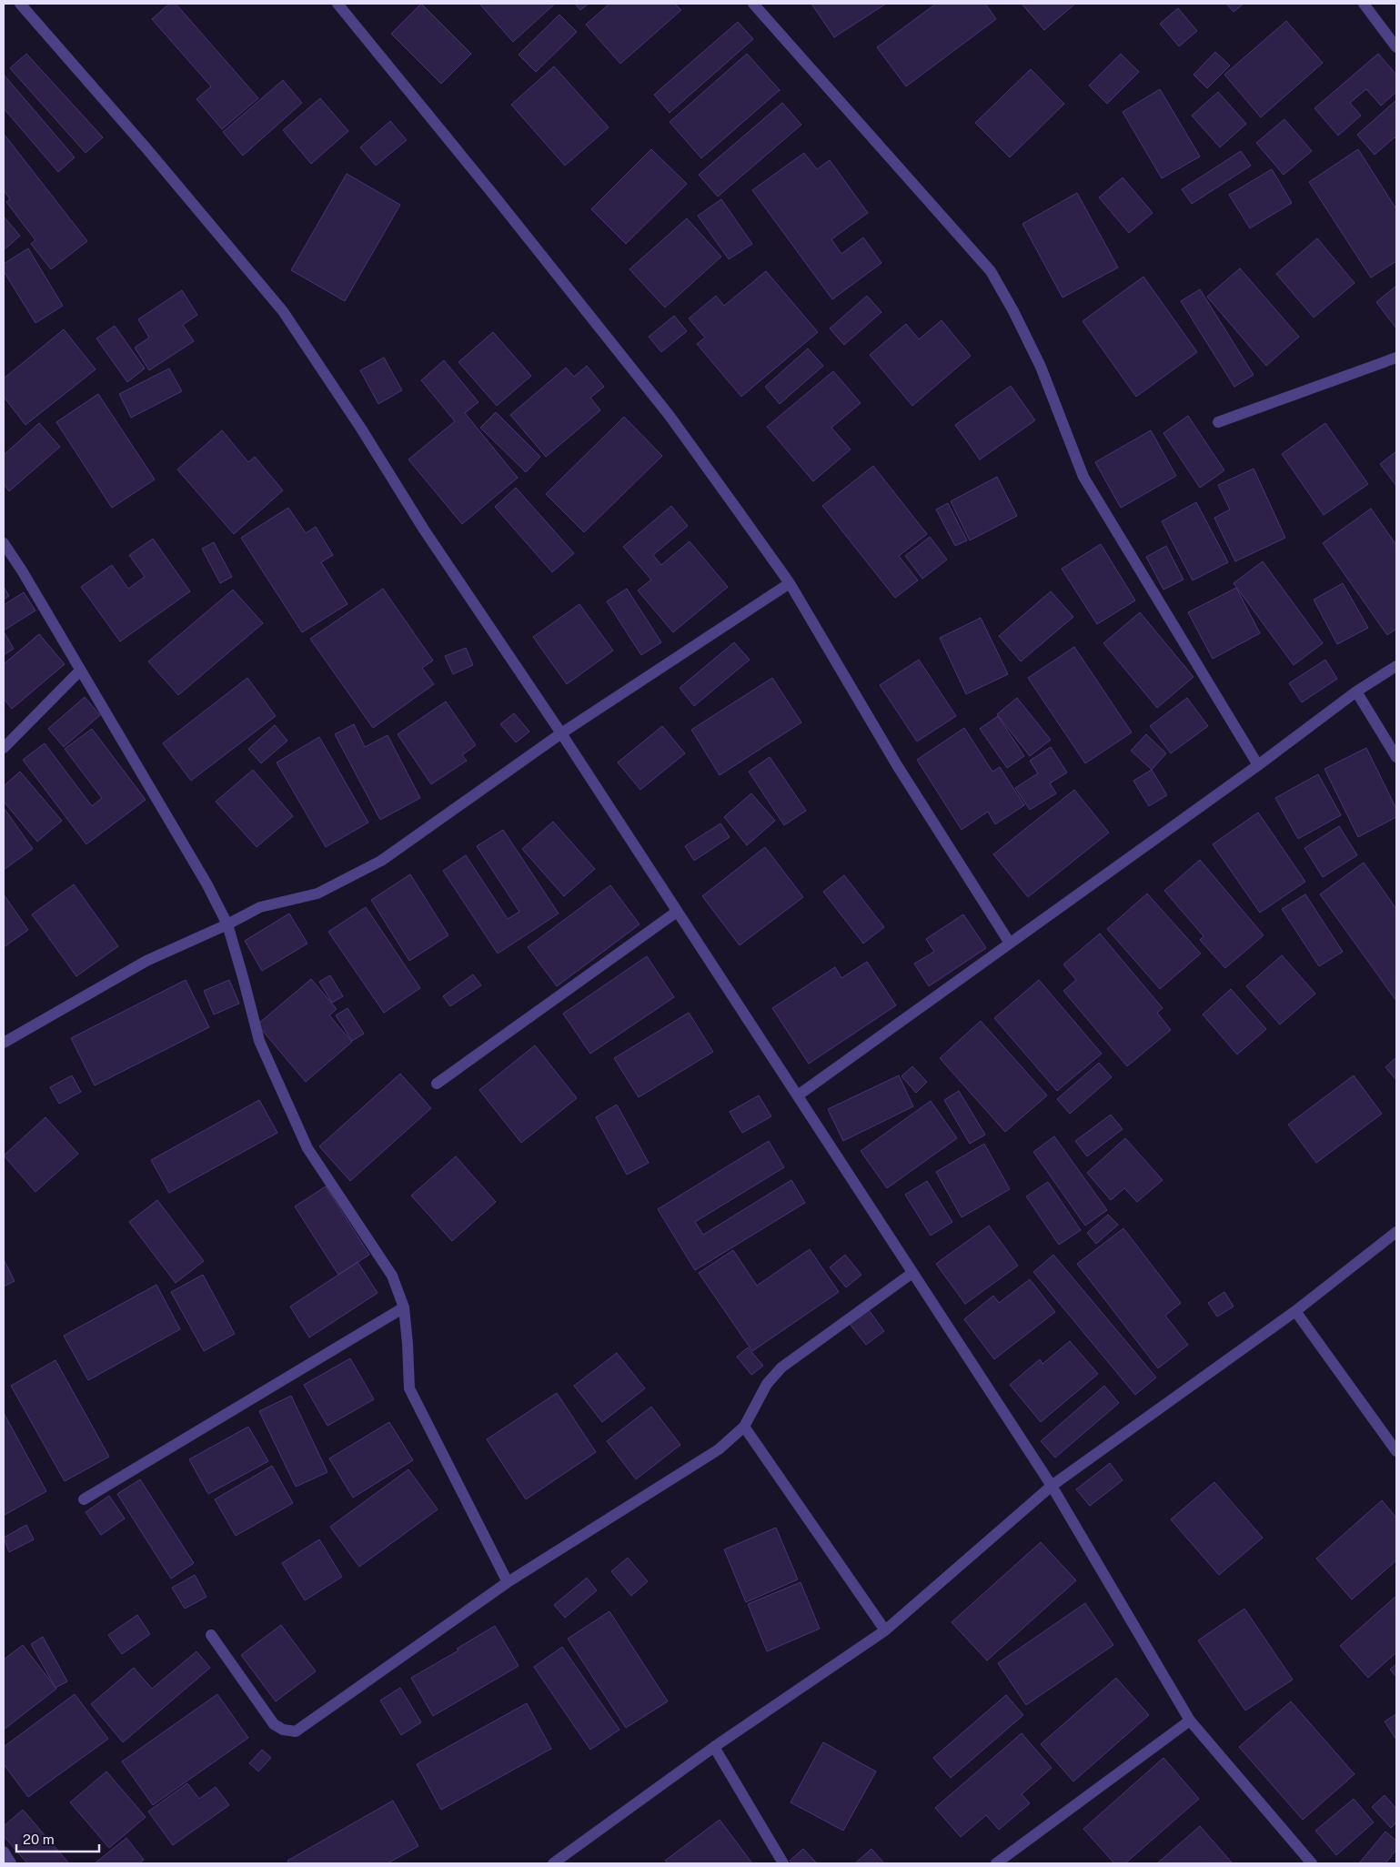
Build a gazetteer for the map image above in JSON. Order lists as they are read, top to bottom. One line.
{"scale_bar":"20 m"}
